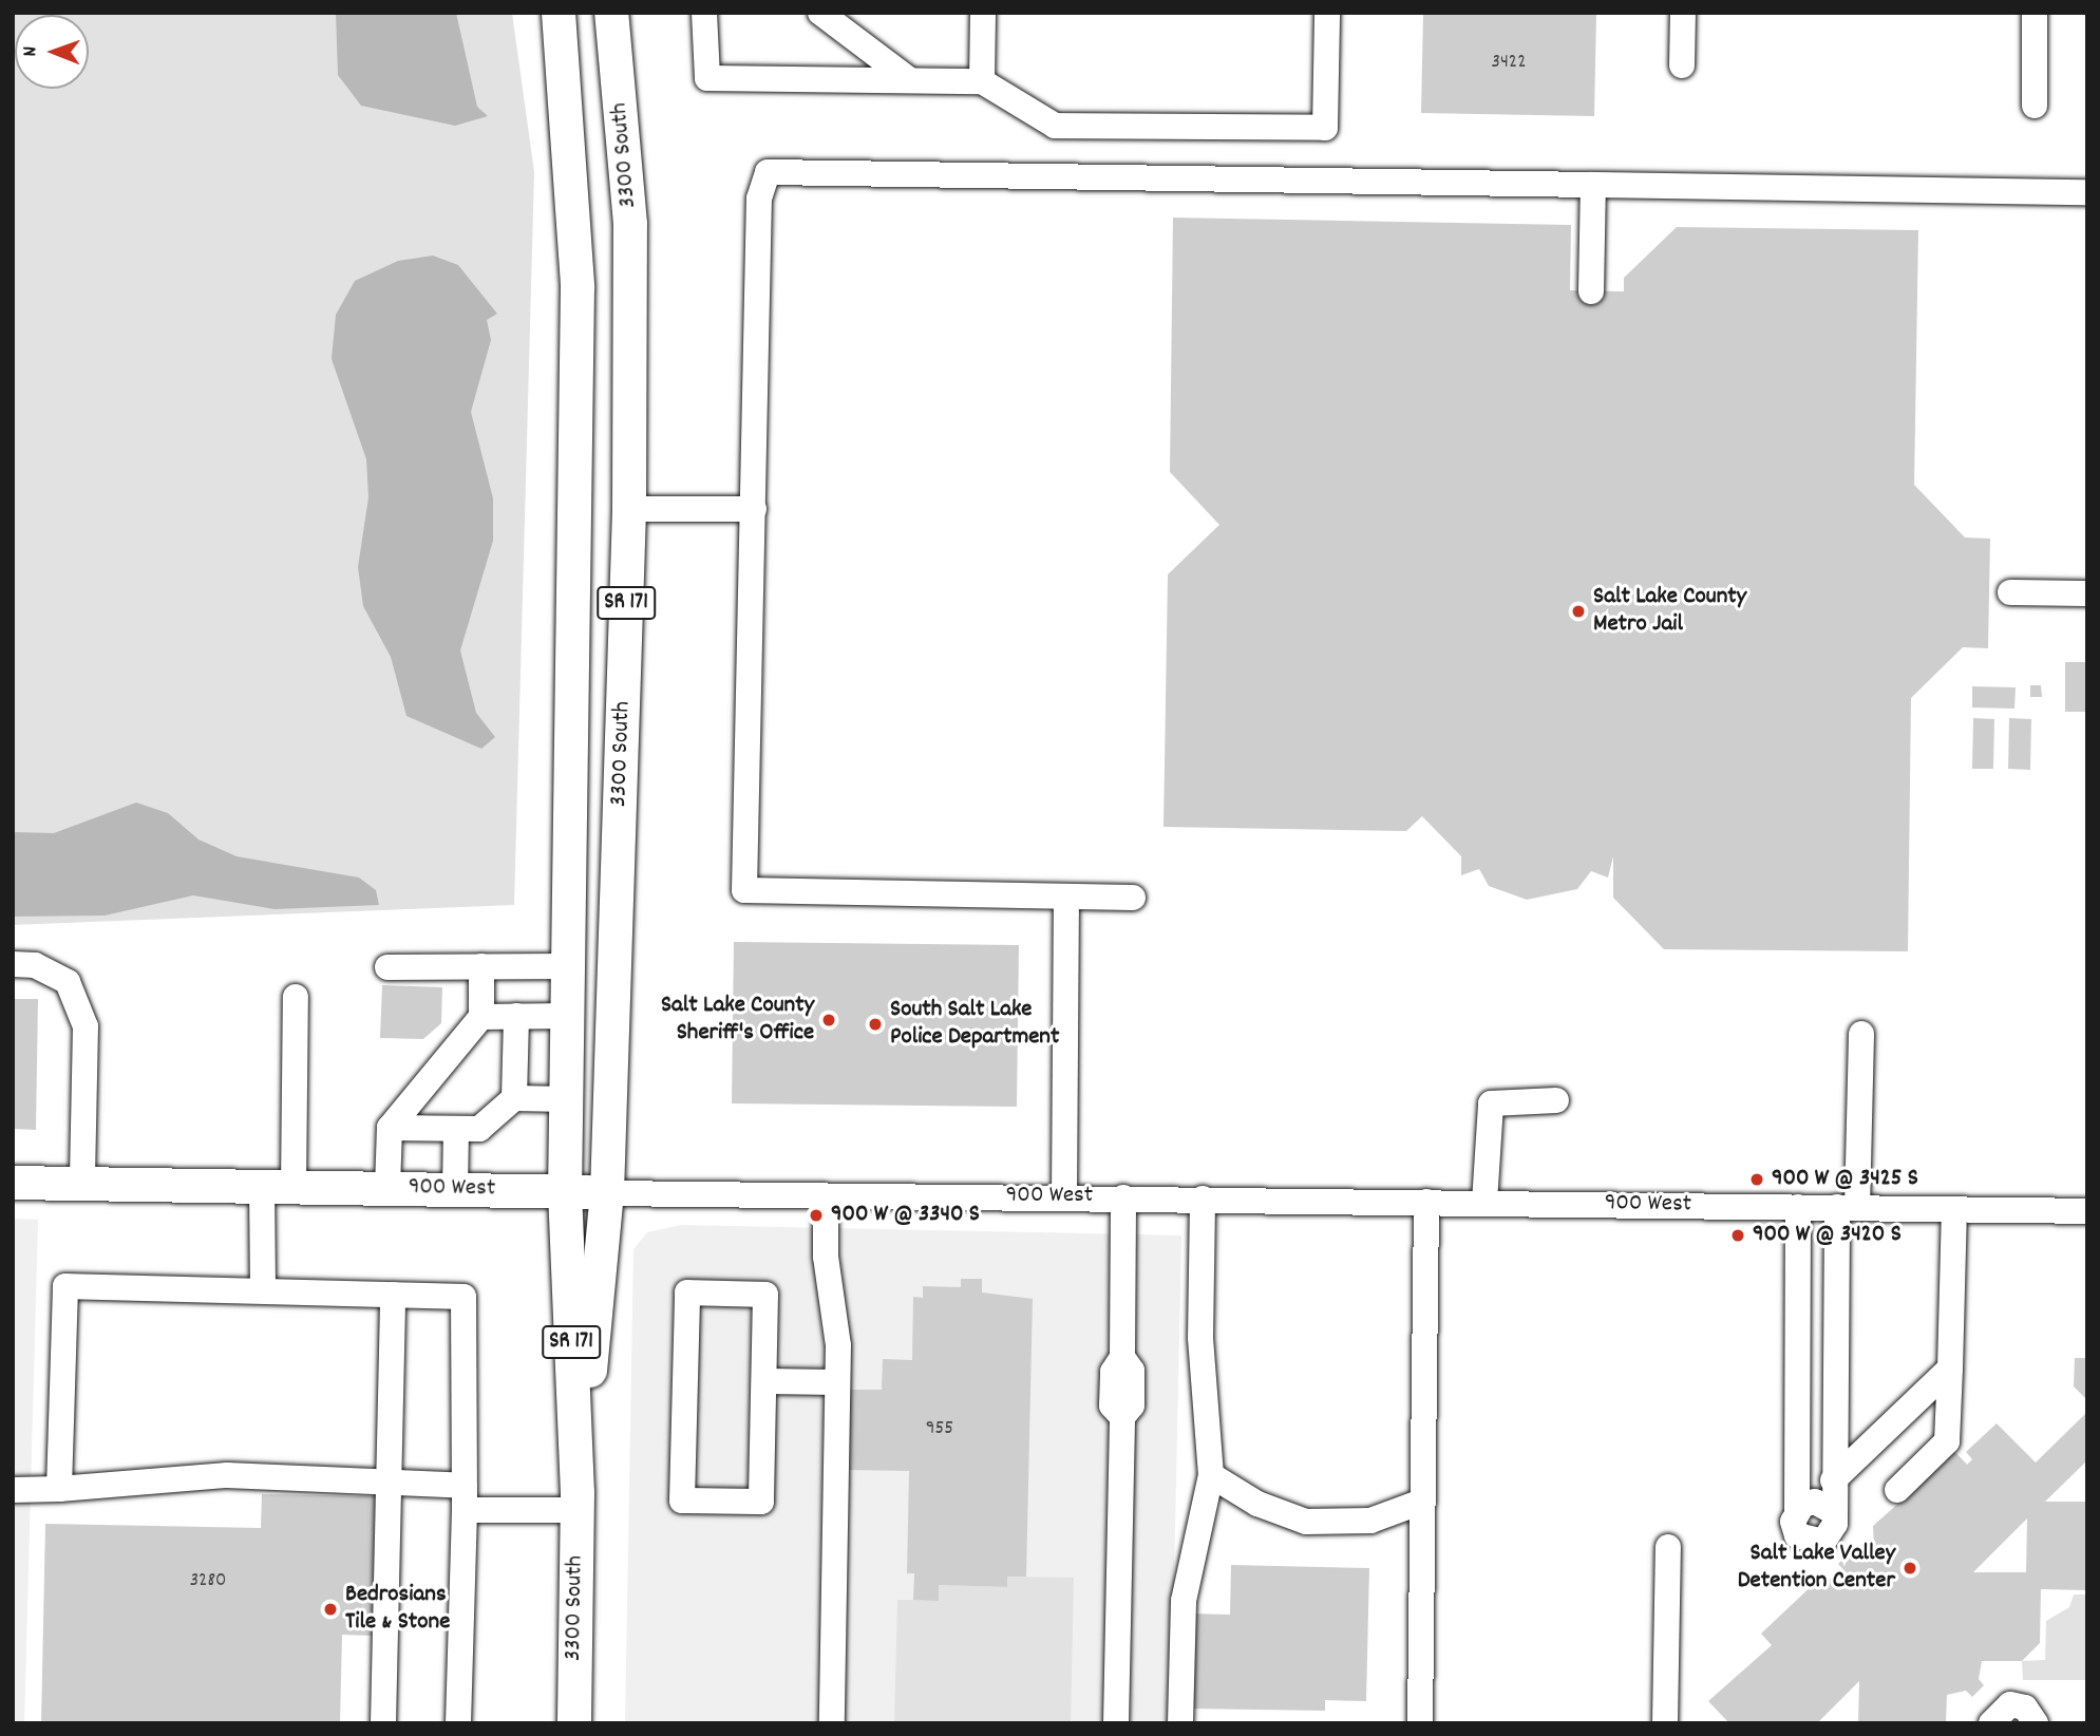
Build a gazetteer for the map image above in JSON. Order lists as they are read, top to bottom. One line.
{"streets":{"main road":["3300 South","SR 171","900 West"]},"crossings":[["3300 South","900 West"]],"places":["Salt Lake County Metro Jail","Salt Lake County Sheriff's Office","South Salt Lake Police Department","900 W @ 3425 S","900 W @ 3340 S","900 W @ 3420 S","Salt Lake Valley Detention Center","Bedrosians Tile & Stone"],"house_numbers":["3422","955","3280"],"north":"left"}
